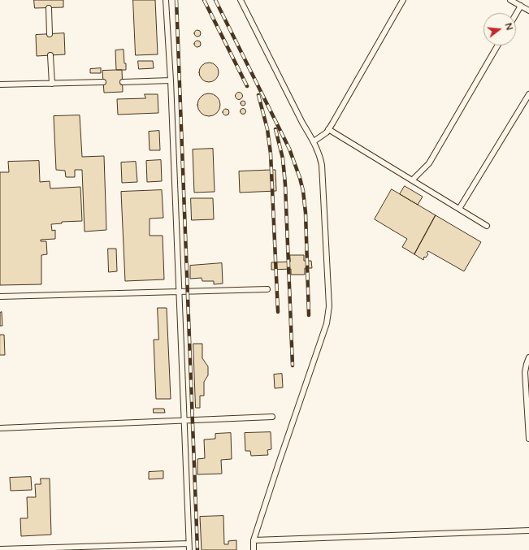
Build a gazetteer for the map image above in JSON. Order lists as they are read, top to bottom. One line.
{"north":"right"}
